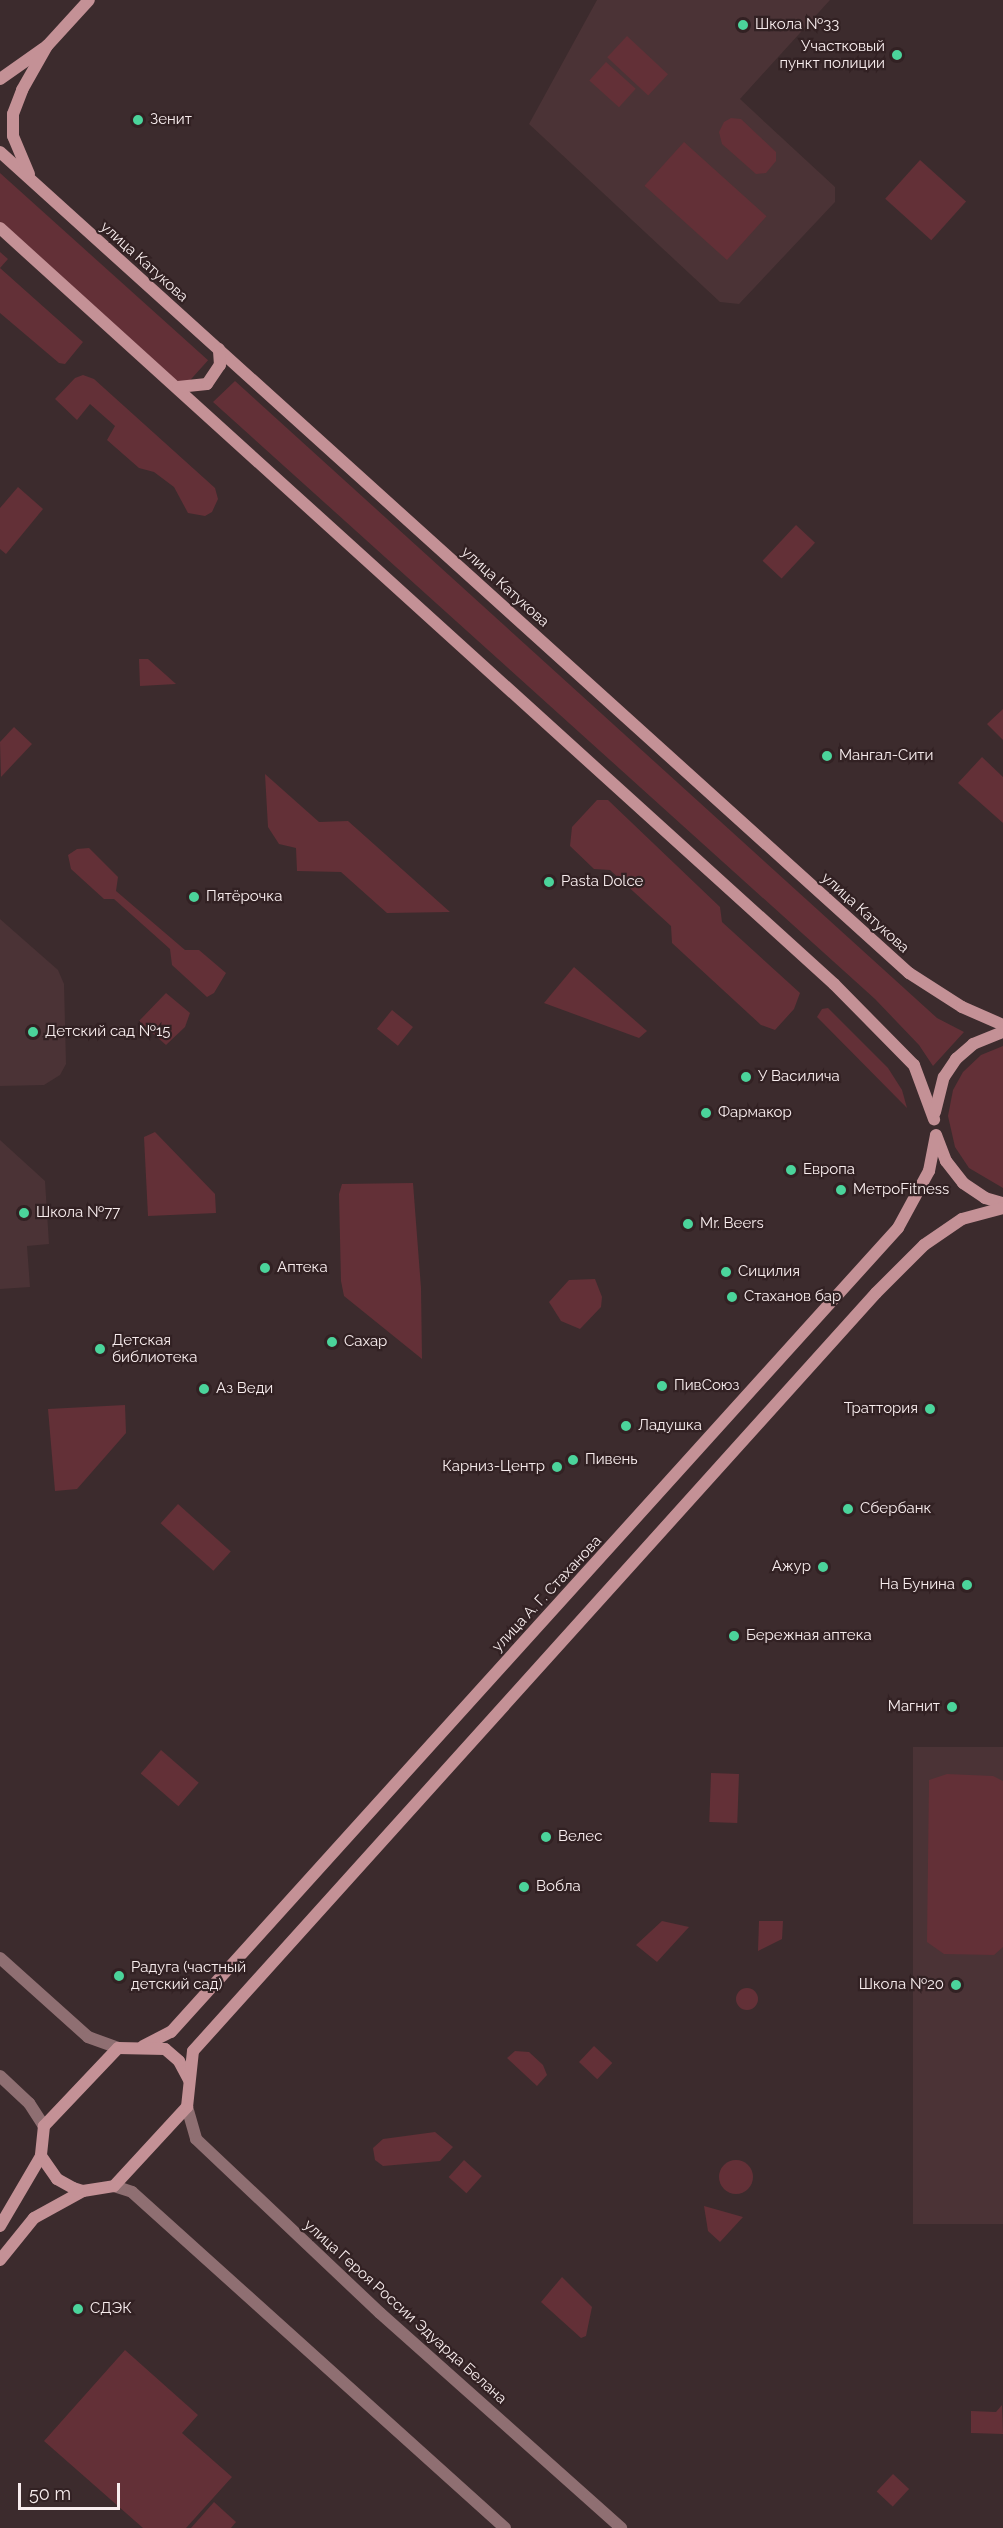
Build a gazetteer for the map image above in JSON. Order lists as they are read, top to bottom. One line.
{"streets":{"main road":["улица Катукова","улица А. Г. Стаханова"],"street":["улица Героя России Эдуарда Белана"]},"places":["Школа №33","Участковый пункт полиции","Зенит","Мангал-Сити","Pasta Dolce","Пятёрочка","Детский сад №15","У Василича","Фармакор","Европа","МетроFitness","Школа №77","Mr. Beers","Аптека","Сицилия","Стаханов бар","Сахар","Детская библиотека","ПивСоюз","Аз Веди","Траттория","Ладушка","Пивень","Карниз-Центр","Сбербанк","Ажур","На Бунина","Бережная аптека","Магнит","Велес","Вобла","Радуга (частный детский сад)","Школа №20","СДЭК"],"scale_bar":"50 m"}
